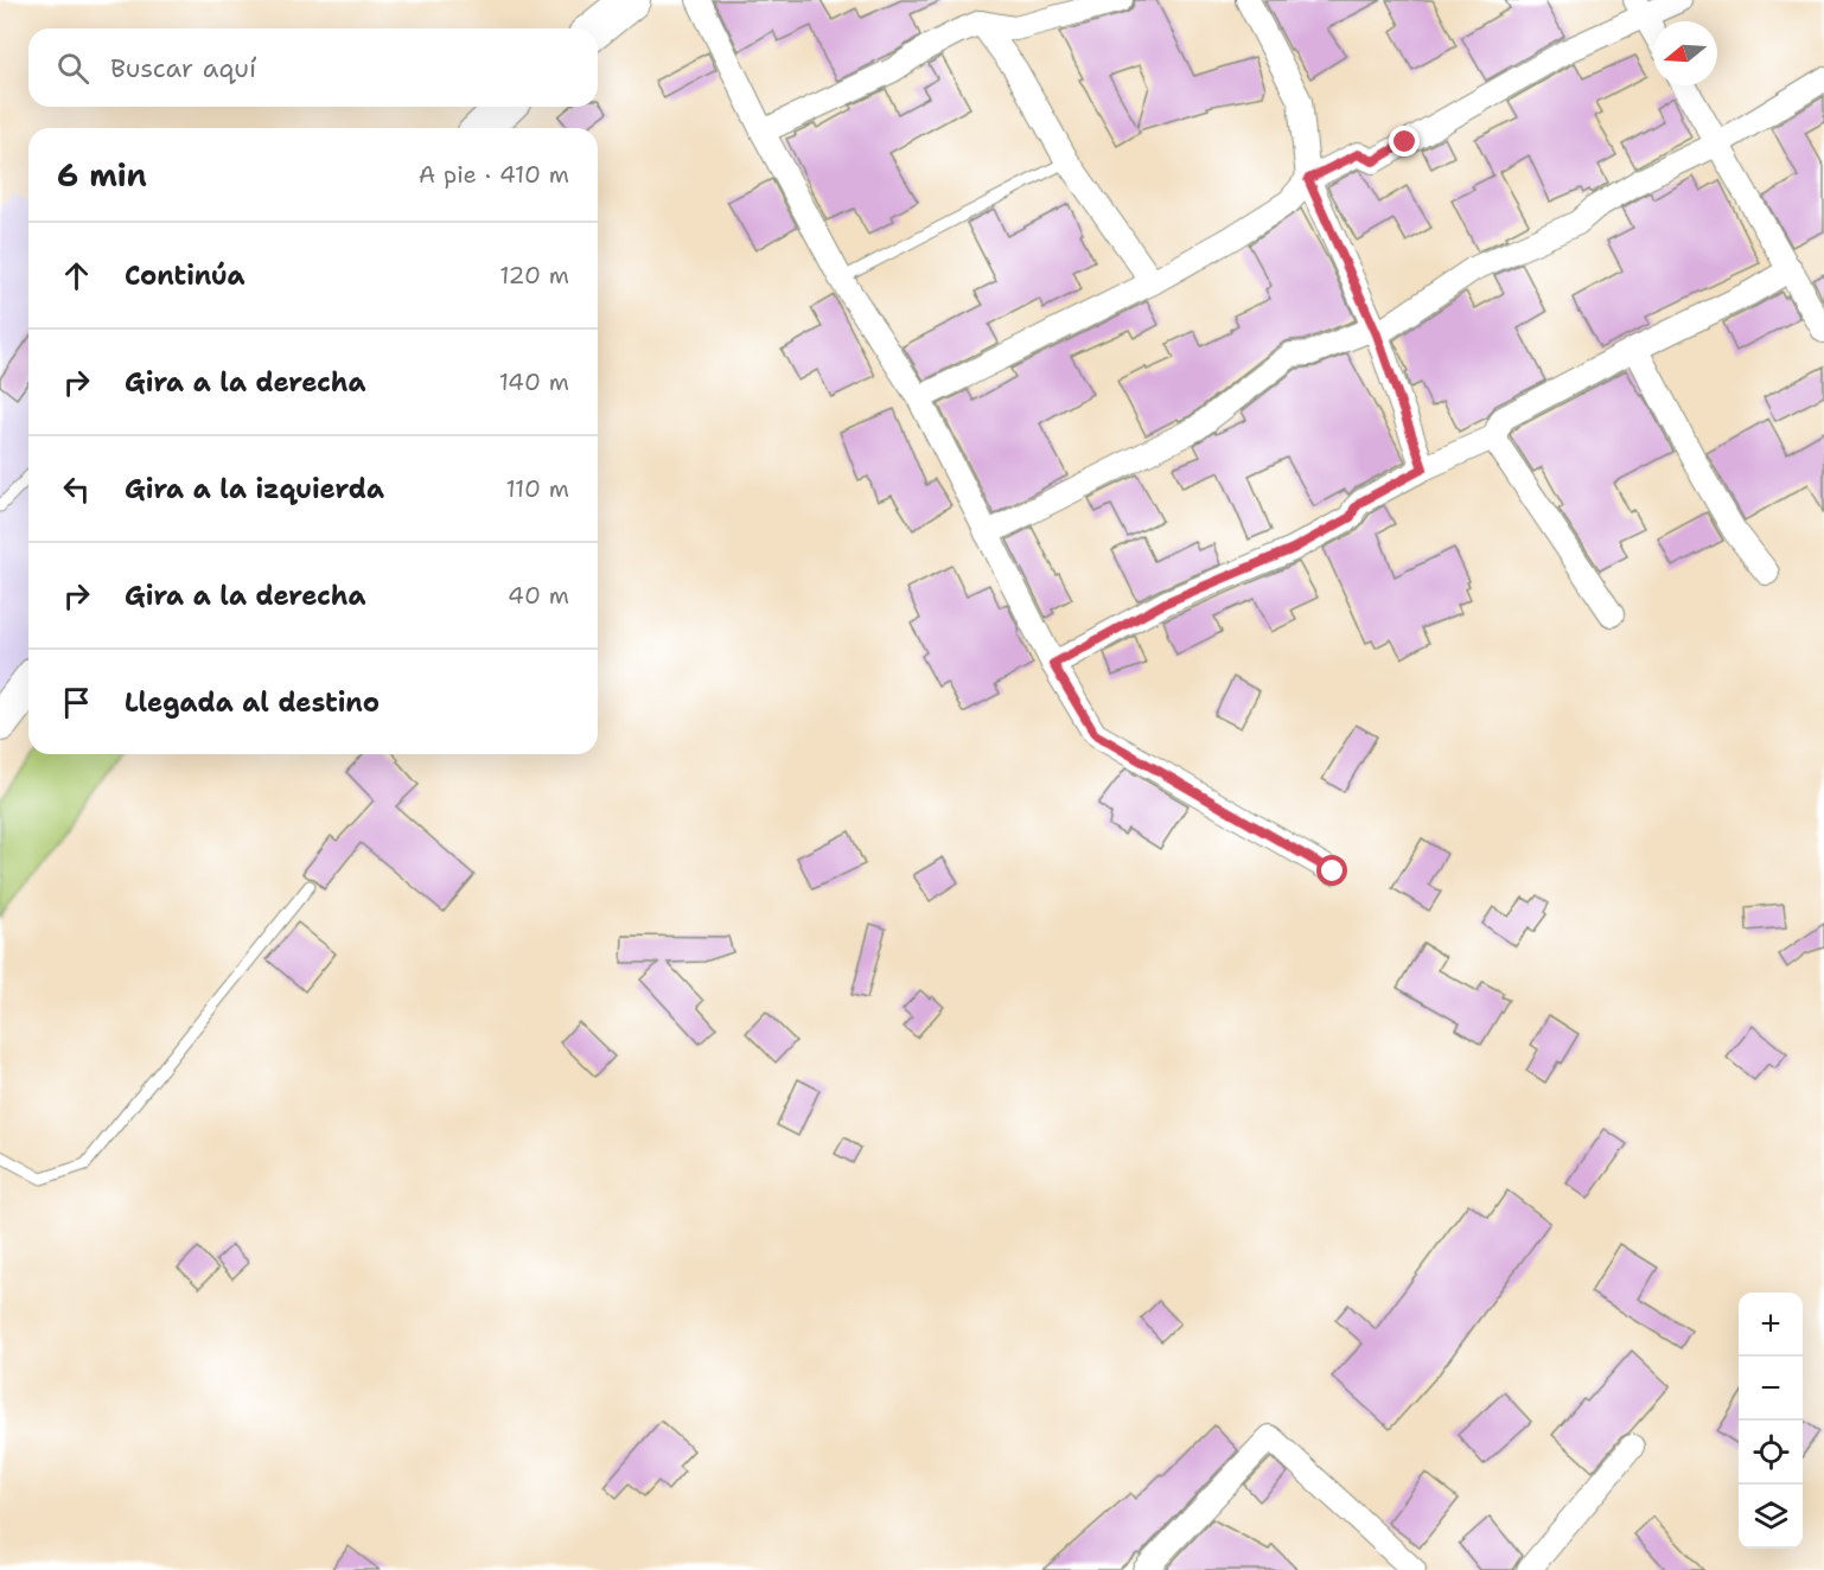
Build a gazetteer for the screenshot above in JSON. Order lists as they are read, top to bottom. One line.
{"north":"left","page":{"search":"Buscar aquí","heading":["6 min","A pie · 410 m"],"list":[["Continúa","120 m"],["Gira a la derecha","140 m"],["Gira a la izquierda","110 m"],["Gira a la derecha","40 m"],"Llegada al destino"],"map_buttons":["+","−"]}}
